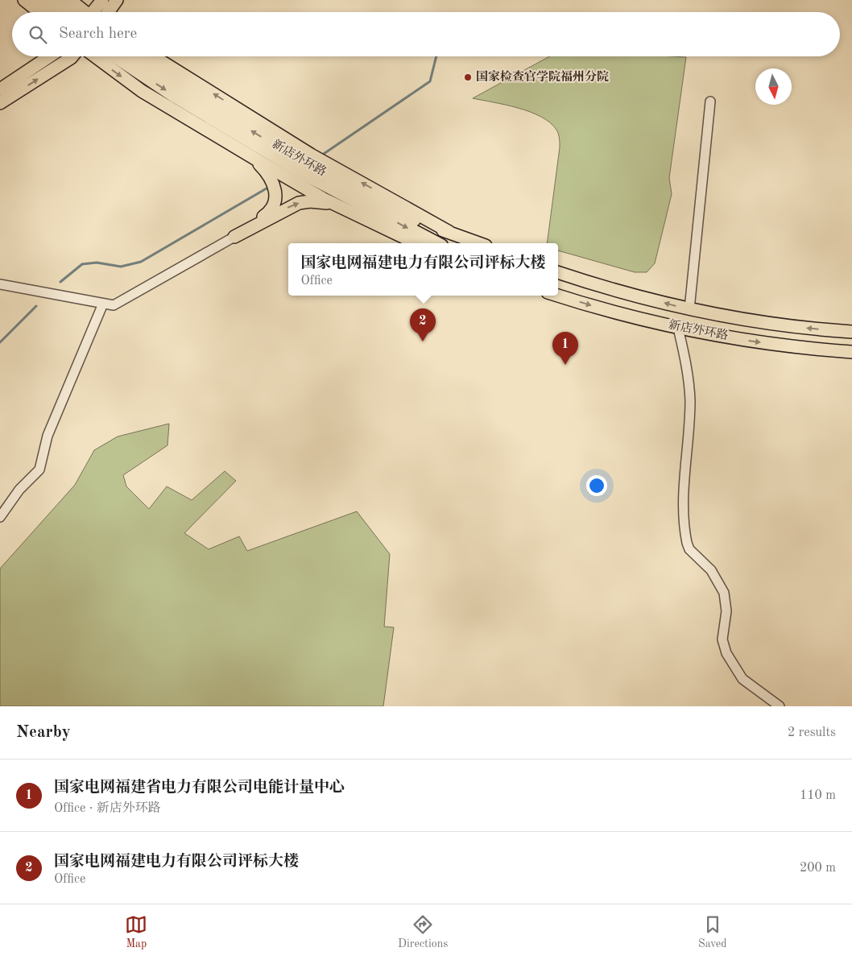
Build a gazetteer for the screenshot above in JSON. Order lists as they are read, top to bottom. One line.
{"streets":{"highway":["新店外环路"]},"places":["国家检查官学院福州分院"],"north":"bottom","page":{"search":"Search here","popup":["国家电网福建电力有限公司评标大楼","Office"],"pins":["2","1"],"heading":["Nearby","2 results"],"list":[{"mark":"1","name":"国家电网福建省电力有限公司电能计量中心","note":"Office · 新店外环路","value":"110 m"},{"mark":"2","name":"国家电网福建电力有限公司评标大楼","note":"Office","value":"200 m"}],"nav":["Map","Directions","Saved"]}}
